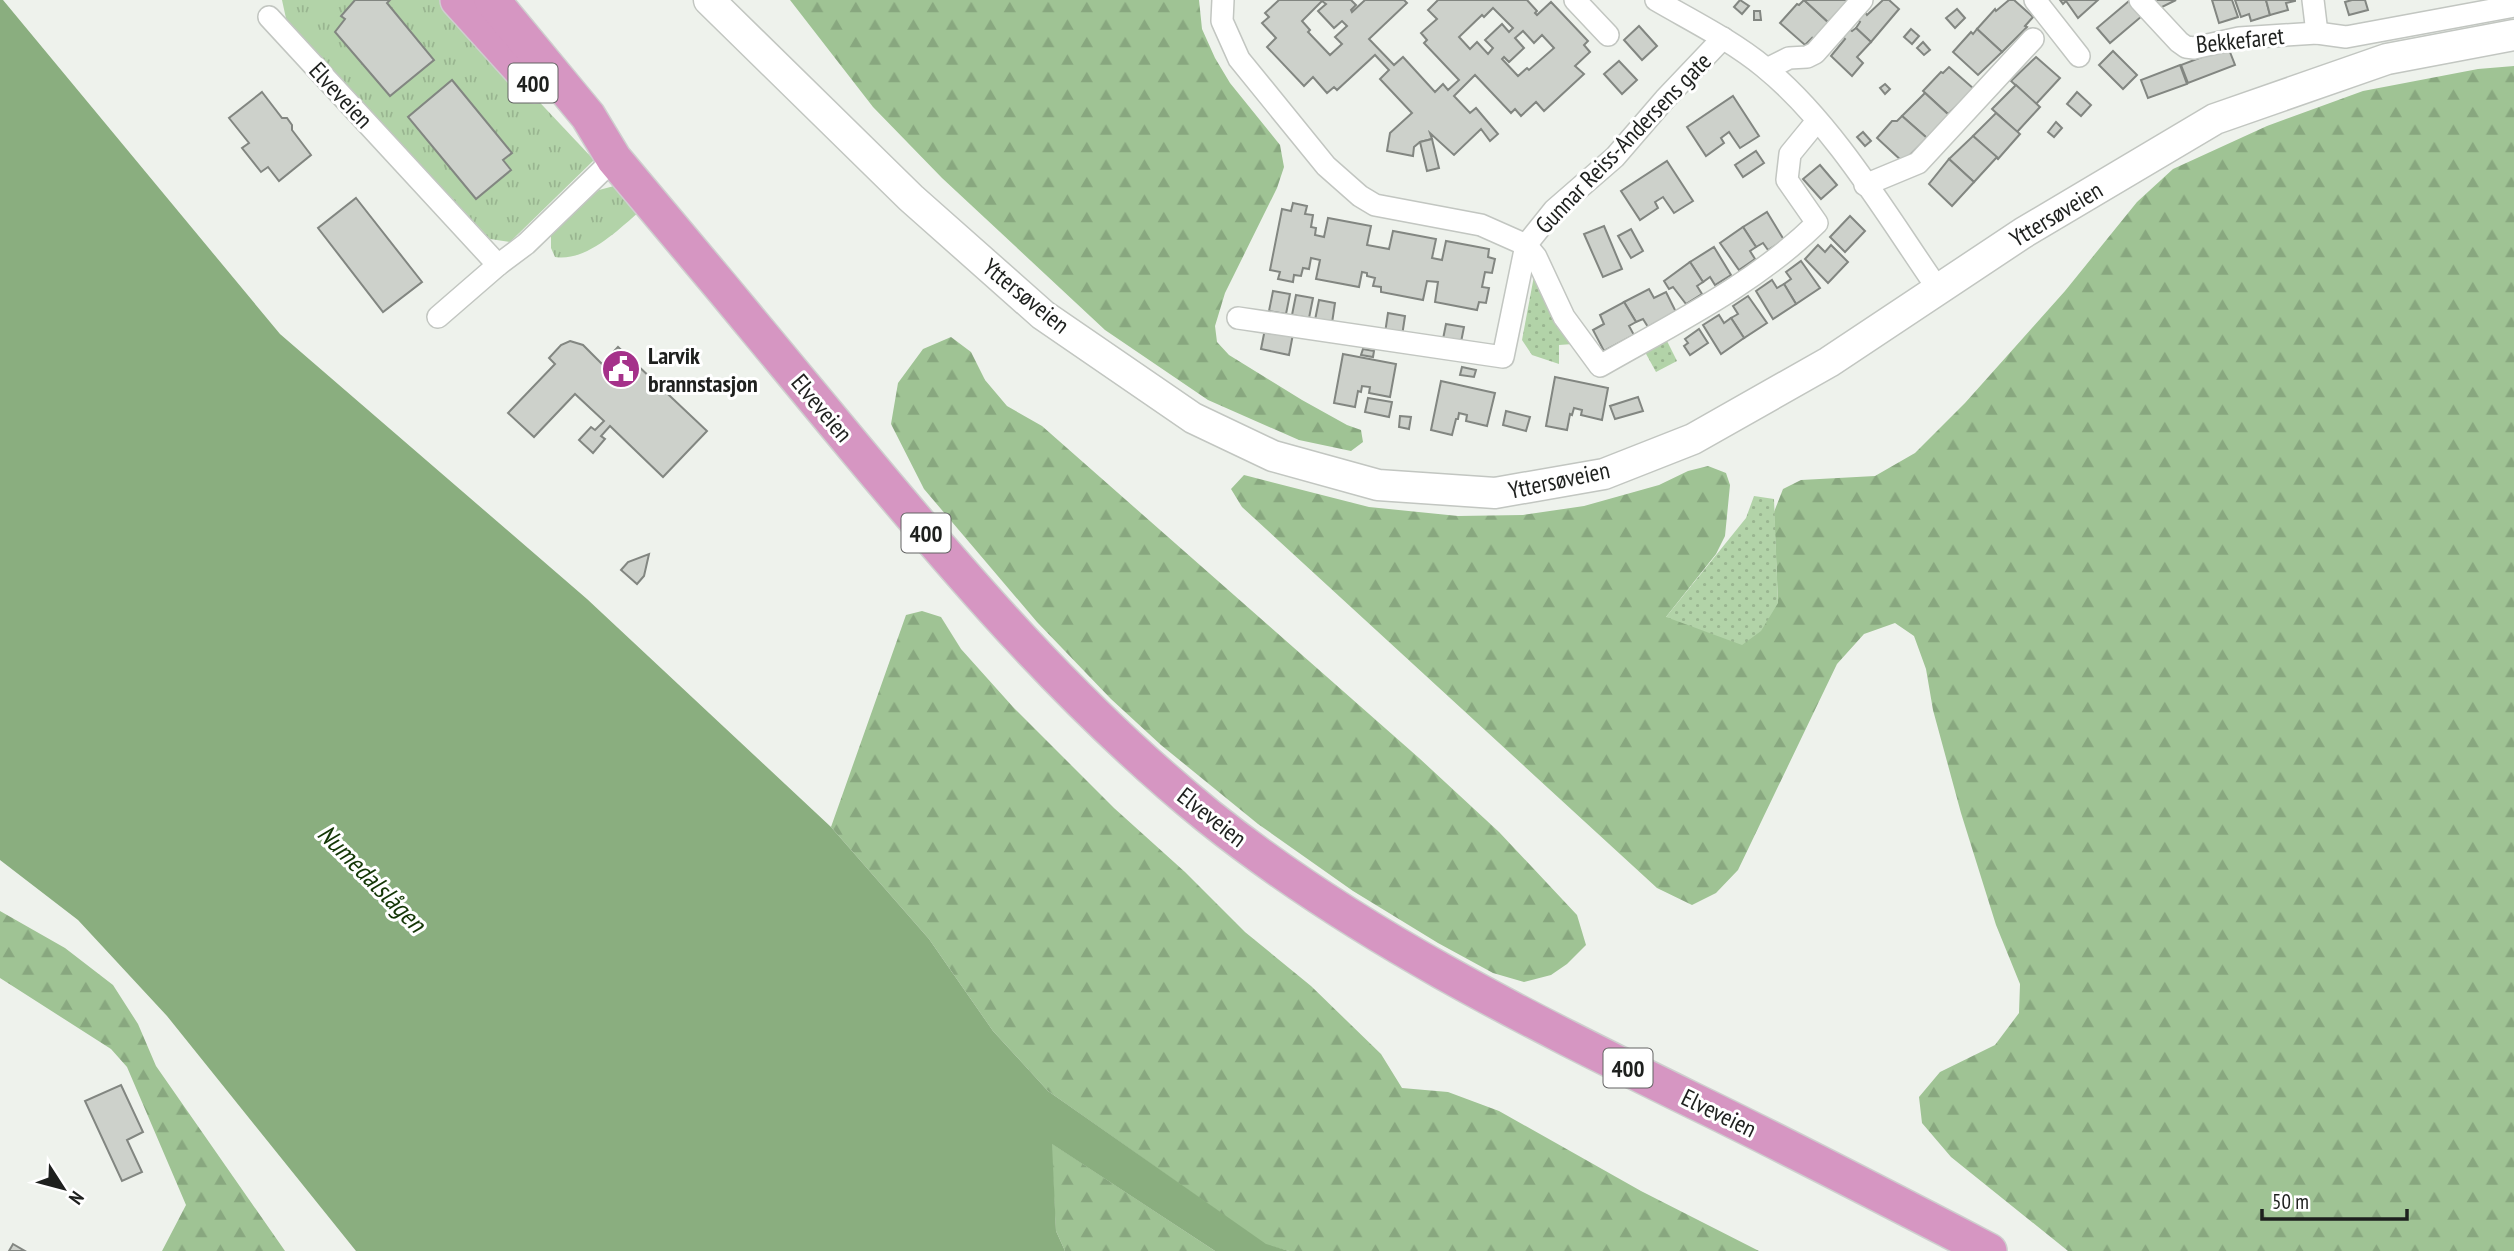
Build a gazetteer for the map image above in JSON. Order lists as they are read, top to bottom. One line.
{"streets":{"highway":["400","Elveveien"],"main road":["Yttersøveien"],"street":["Bekkefaret","Gunnar Reiss-Andersens gate"]},"crossings":[["Gunnar Reiss-Andersens gate","Yttersøveien"]],"water":["Numedalslågen"],"places":{"public building":["Larvik brannstasjon"]},"scale_bar":"50 m","north":"bottom right"}
